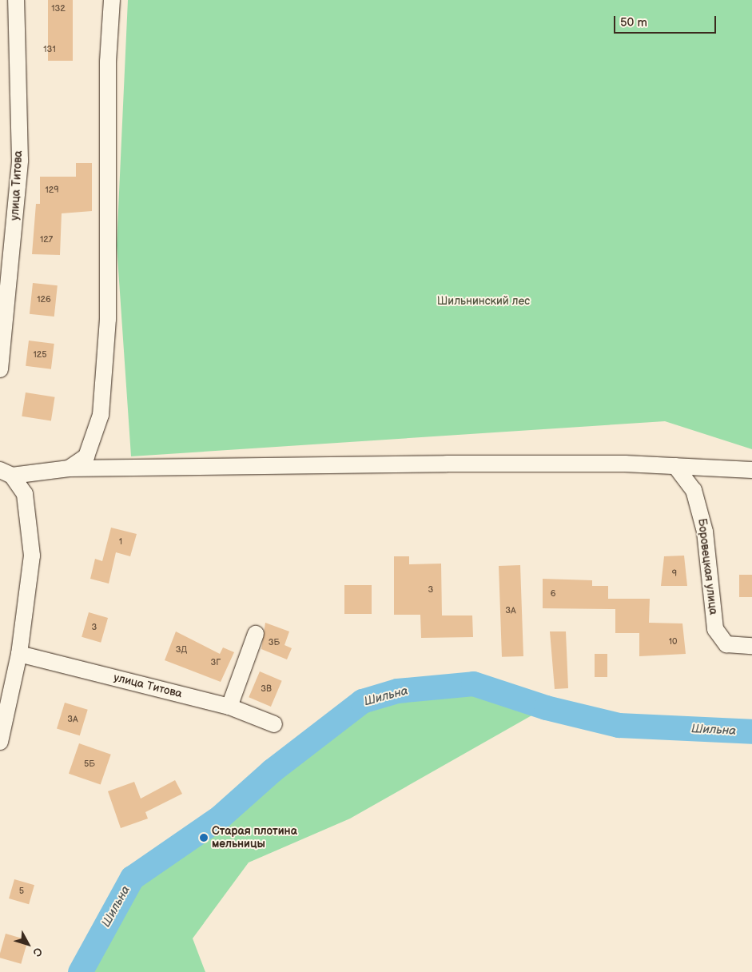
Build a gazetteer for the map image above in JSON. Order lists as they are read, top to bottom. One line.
{"streets":{"street":["улица Титова","Боровецкая улица"]},"water":["Шильна"],"parks":["Шильнинский лес"],"places":["Старая плотина мельницы"],"house_numbers":["132","131","129","127","126","125","1","9","3","6","3А","3","10","3Б","3Д","3Г","3В","3А","5Б","5"],"scale_bar":"50 m","north":"bottom right"}
